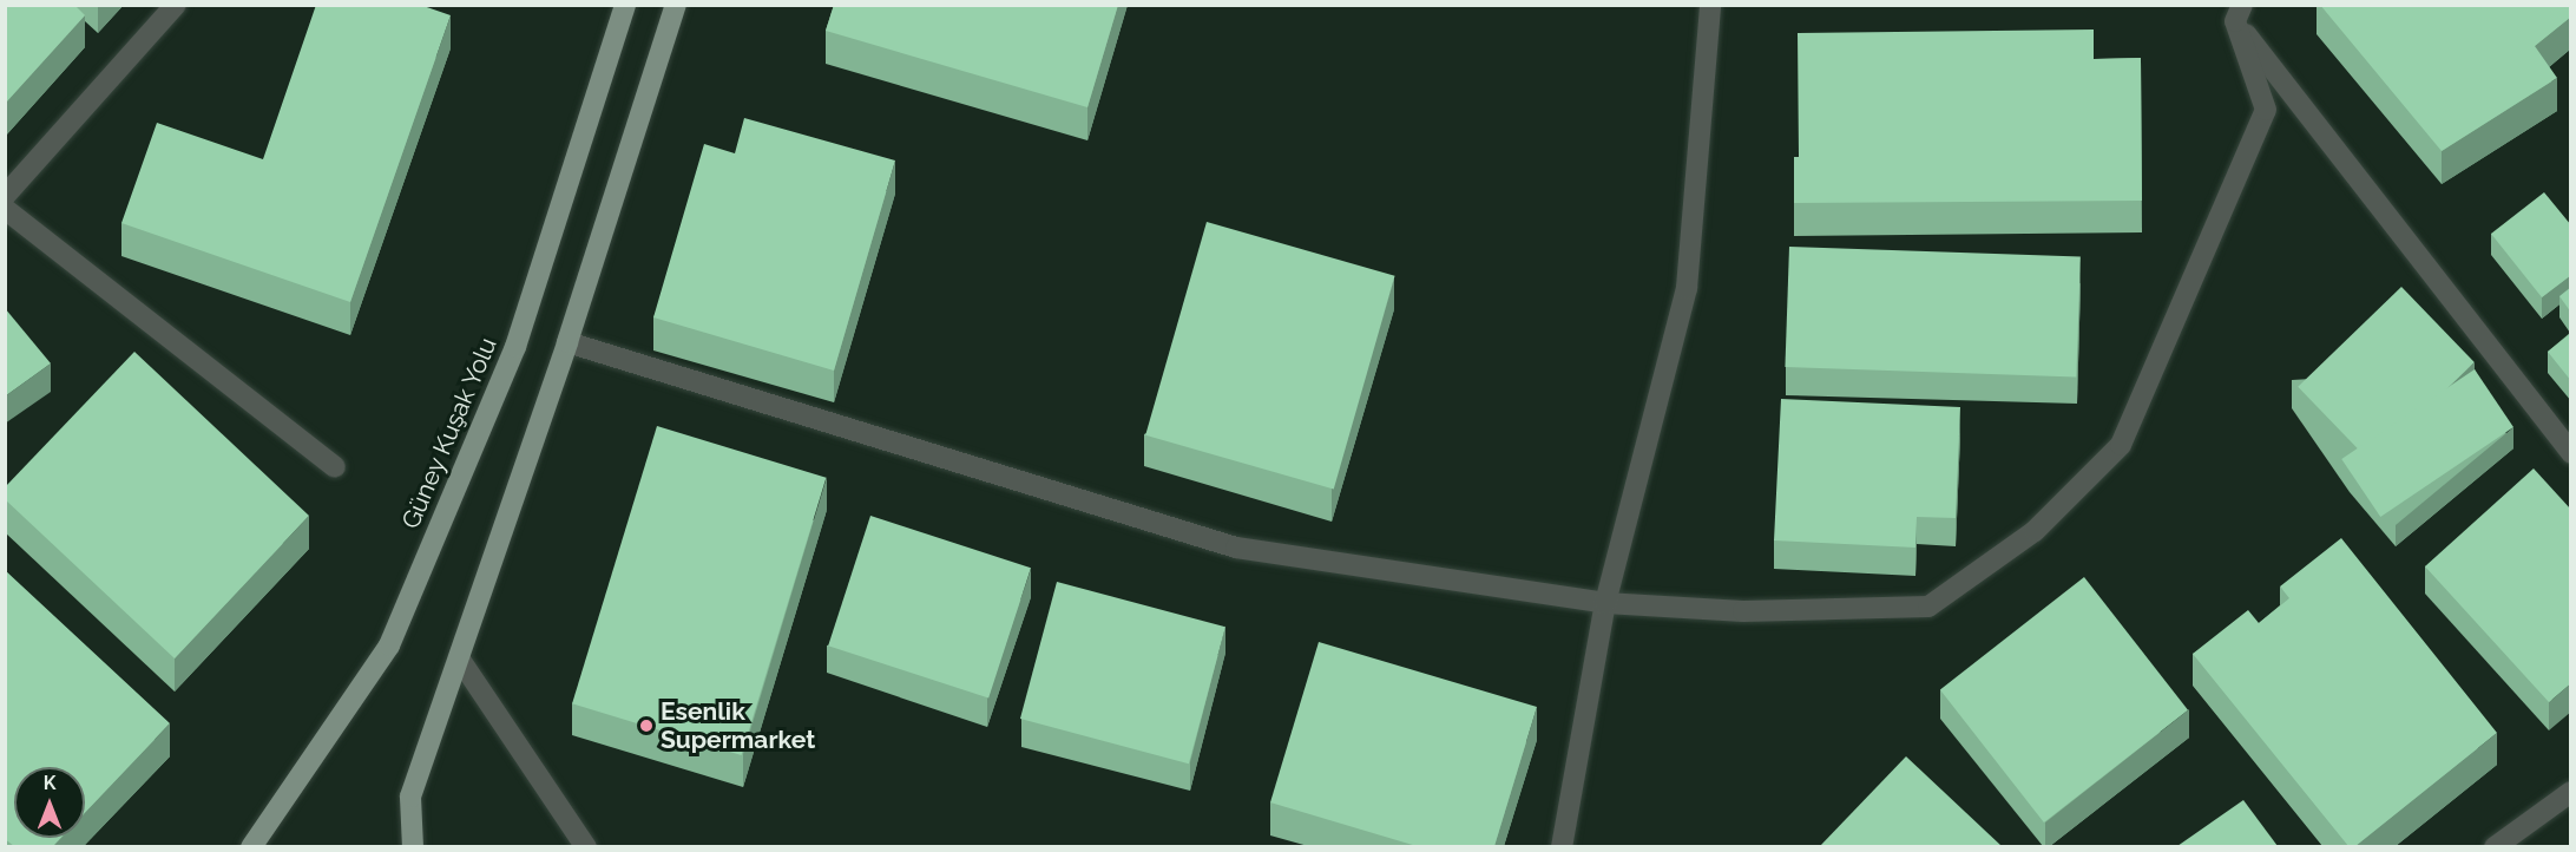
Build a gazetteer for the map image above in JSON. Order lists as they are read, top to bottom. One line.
{"streets":{"main road":["Güney Kuşak Yolu"]},"places":["Esenlik Supermarket"],"north":"top"}
